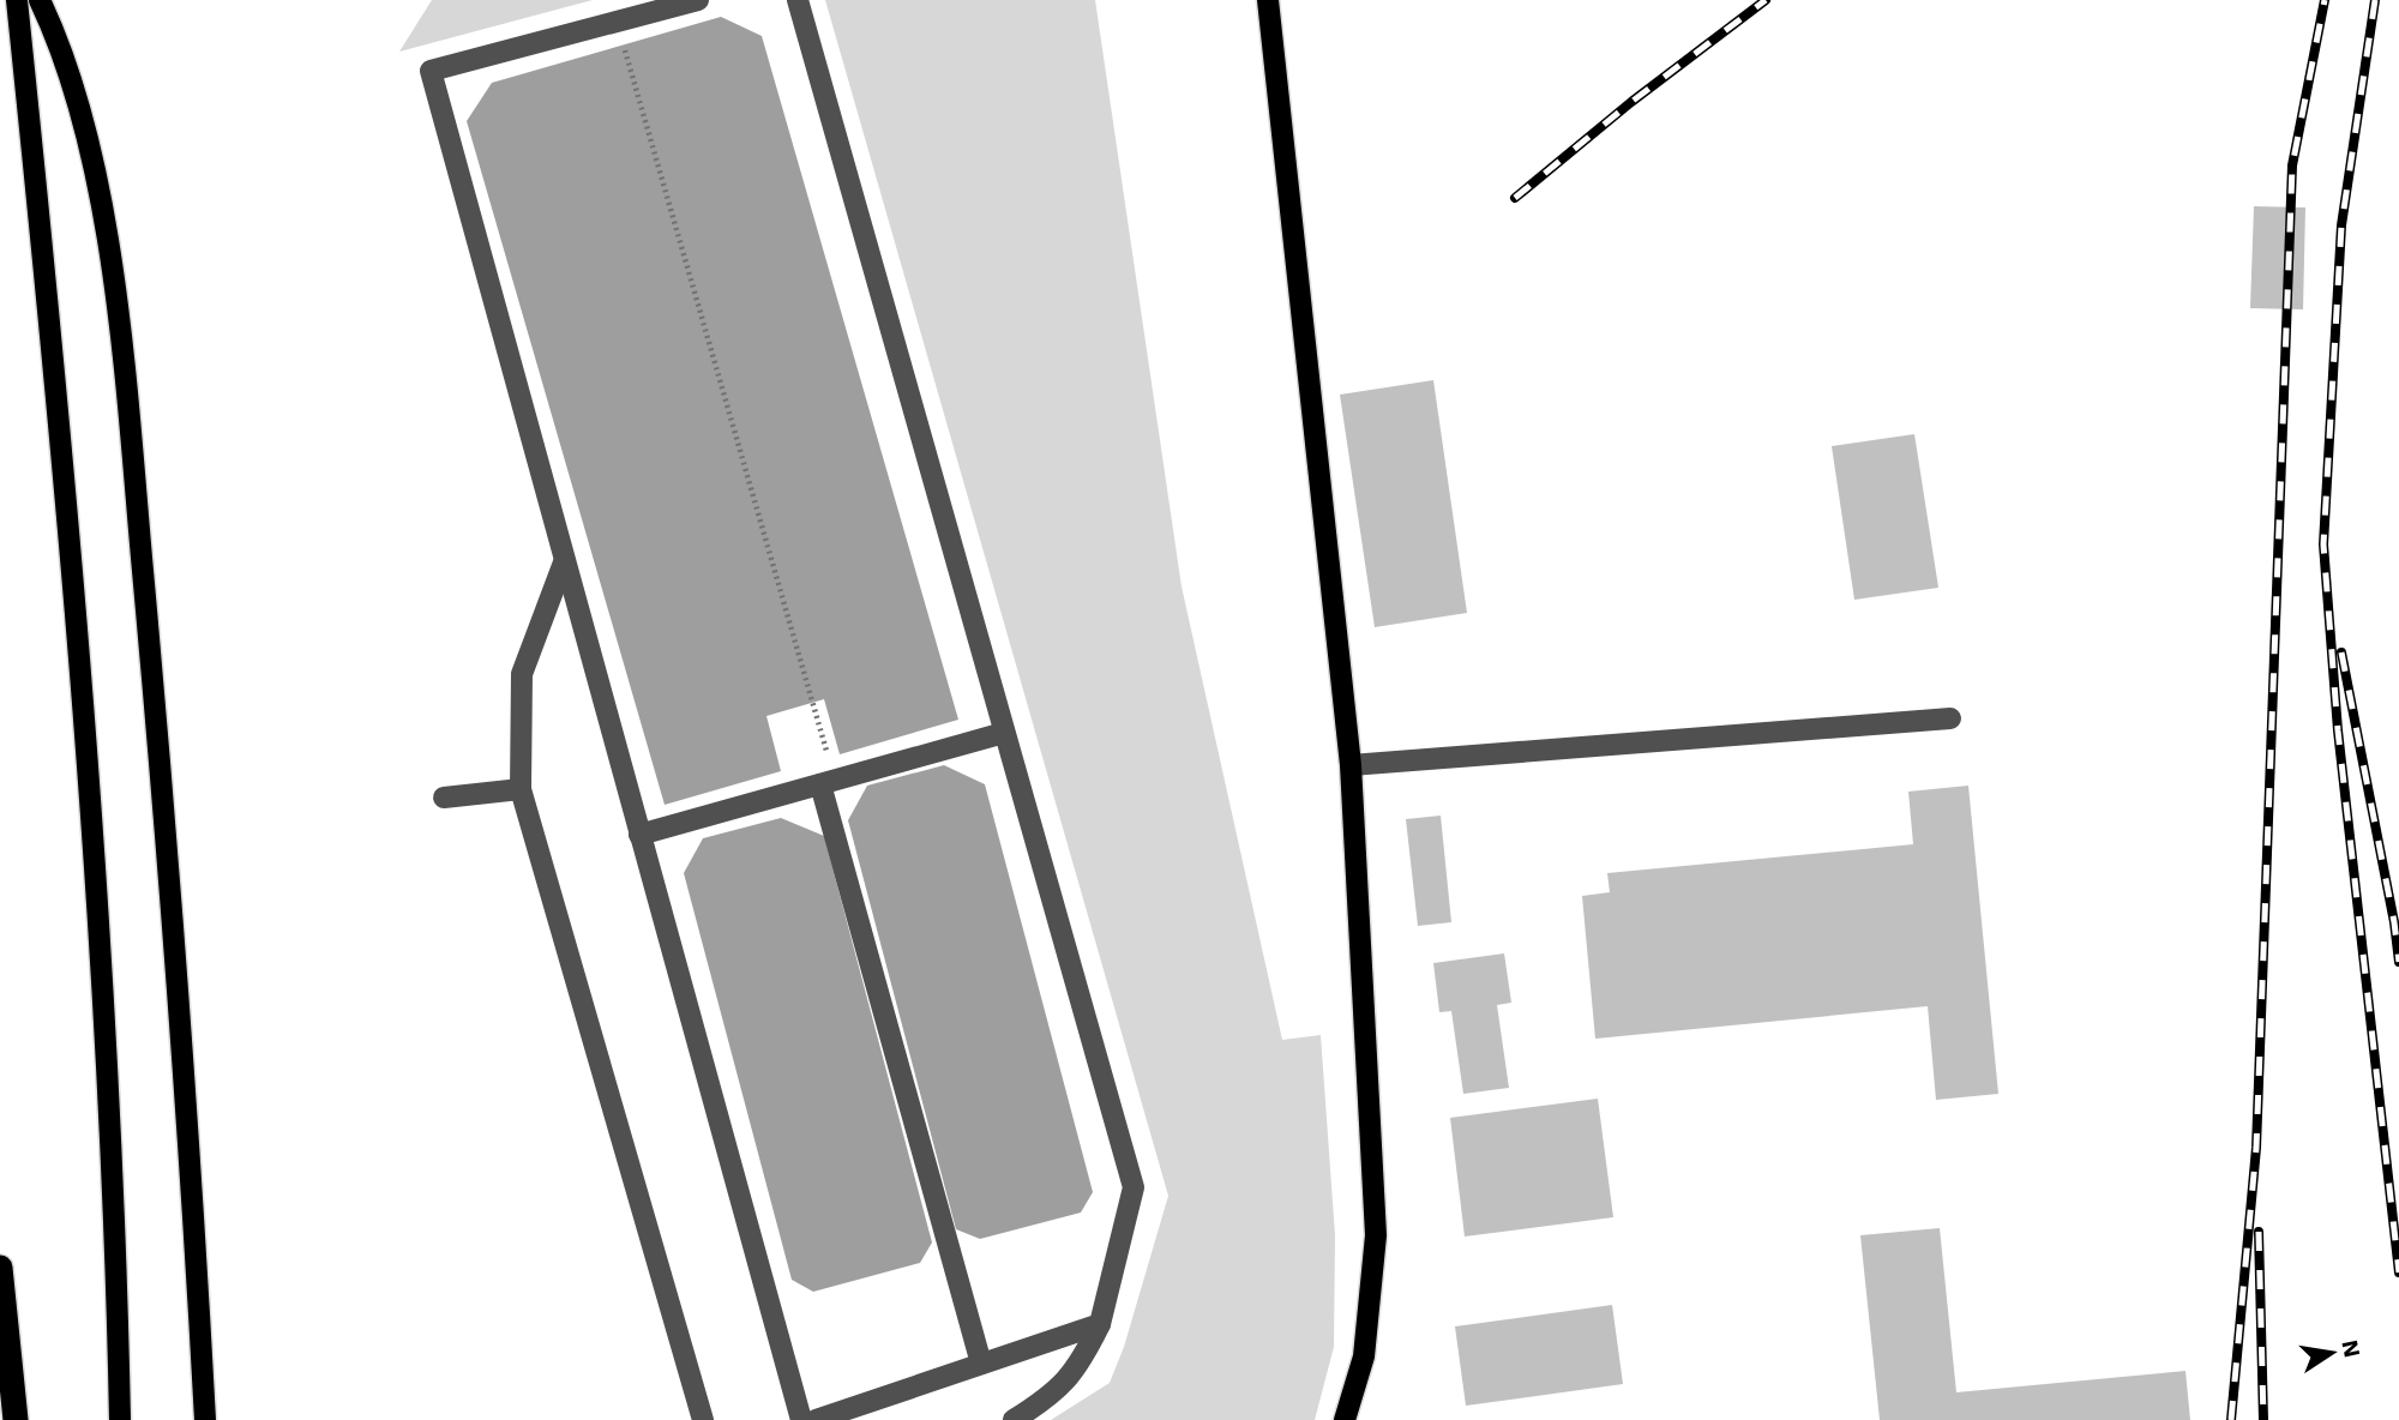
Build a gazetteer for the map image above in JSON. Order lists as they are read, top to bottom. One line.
{"north":"right"}
